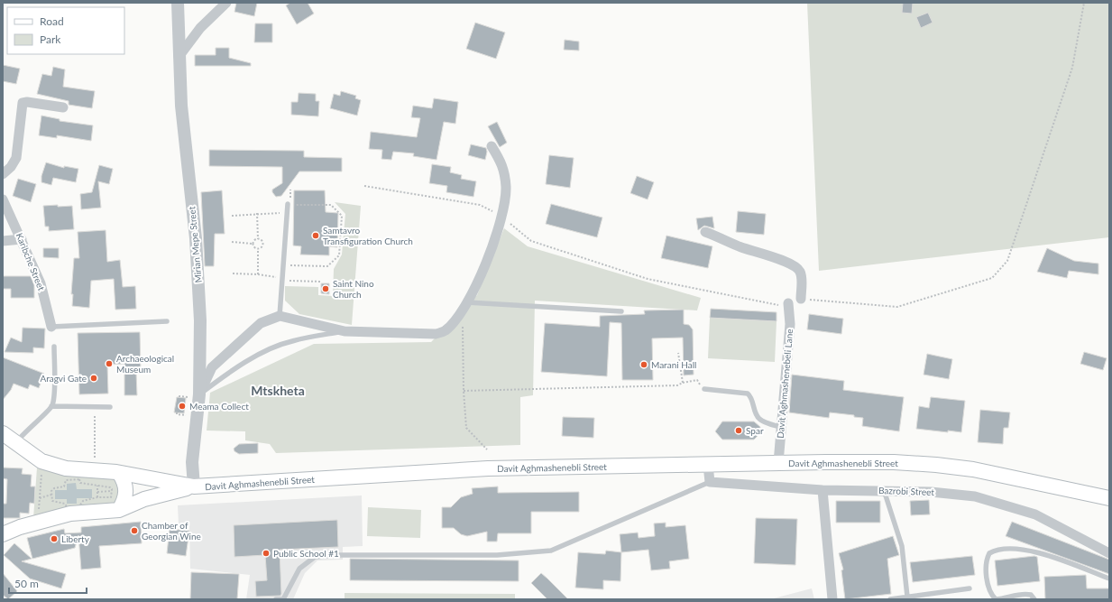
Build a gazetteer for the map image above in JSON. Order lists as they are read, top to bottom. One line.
{"streets":{"main road":["Davit Aghmashenebli Street"],"street":["Mirian Mepe Street","Karibche Street","Davit Aghmashenebeli Lane","Bazrobi Street"]},"crossings":[["Mirian Mepe Street","Davit Aghmashenebli Street"],["Davit Aghmashenebeli Lane","Davit Aghmashenebli Street"]],"districts":["Mtskheta"],"places":["Samtavro Transfiguration Church","Saint Nino Church","Archaeological Museum","Marani Hall","Aragvi Gate","Meama Collect","Spar","Chamber of Georgian Wine","Liberty","Public School #1"],"legend":["Road","Park"],"scale_bar":"50 m"}
